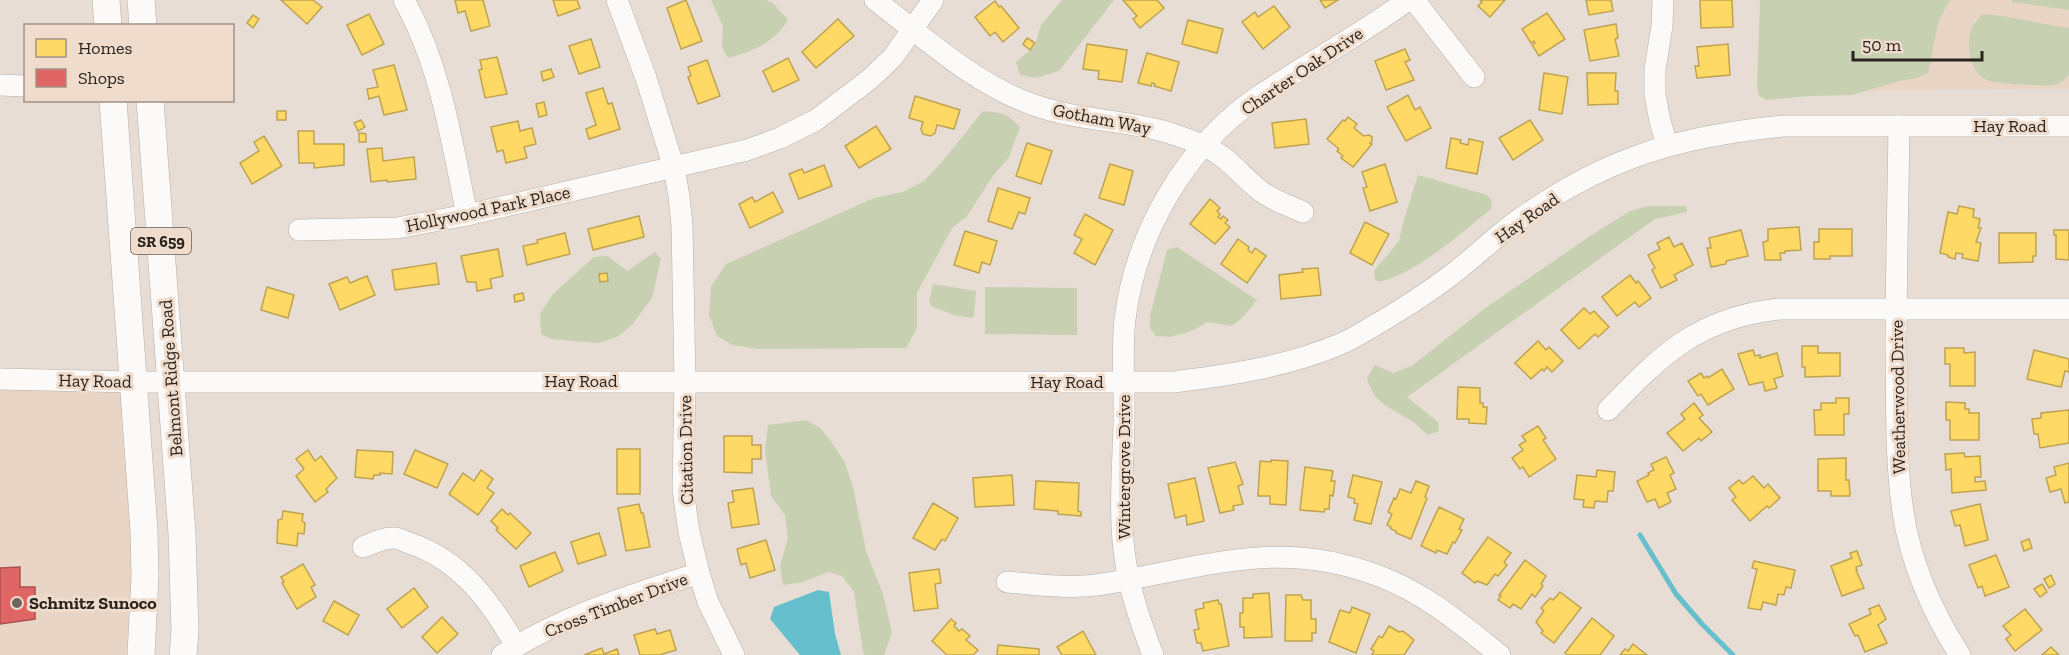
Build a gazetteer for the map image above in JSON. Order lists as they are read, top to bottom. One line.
{"streets":{"main road":["SR 659","Belmont Ridge Road"],"street":["Charter Oak Drive","Gotham Way","Hay Road","Hollywood Park Place","Weatherwood Drive","Citation Drive","Wintergrove Drive","Cross Timber Drive"]},"crossings":[["Charter Oak Drive","Gotham Way"],["Charter Oak Drive","Hay Road"],["Charter Oak Drive","Wintergrove Drive"],["Gotham Way","Hollywood Park Place"],["Hay Road","Belmont Ridge Road"],["Hay Road","Weatherwood Drive"],["Hay Road","Citation Drive"],["Hay Road","Wintergrove Drive"],["Hollywood Park Place","Citation Drive"],["Citation Drive","Cross Timber Drive"]],"places":["Schmitz Sunoco"],"legend":["Homes","Shops"],"scale_bar":"50 m"}
